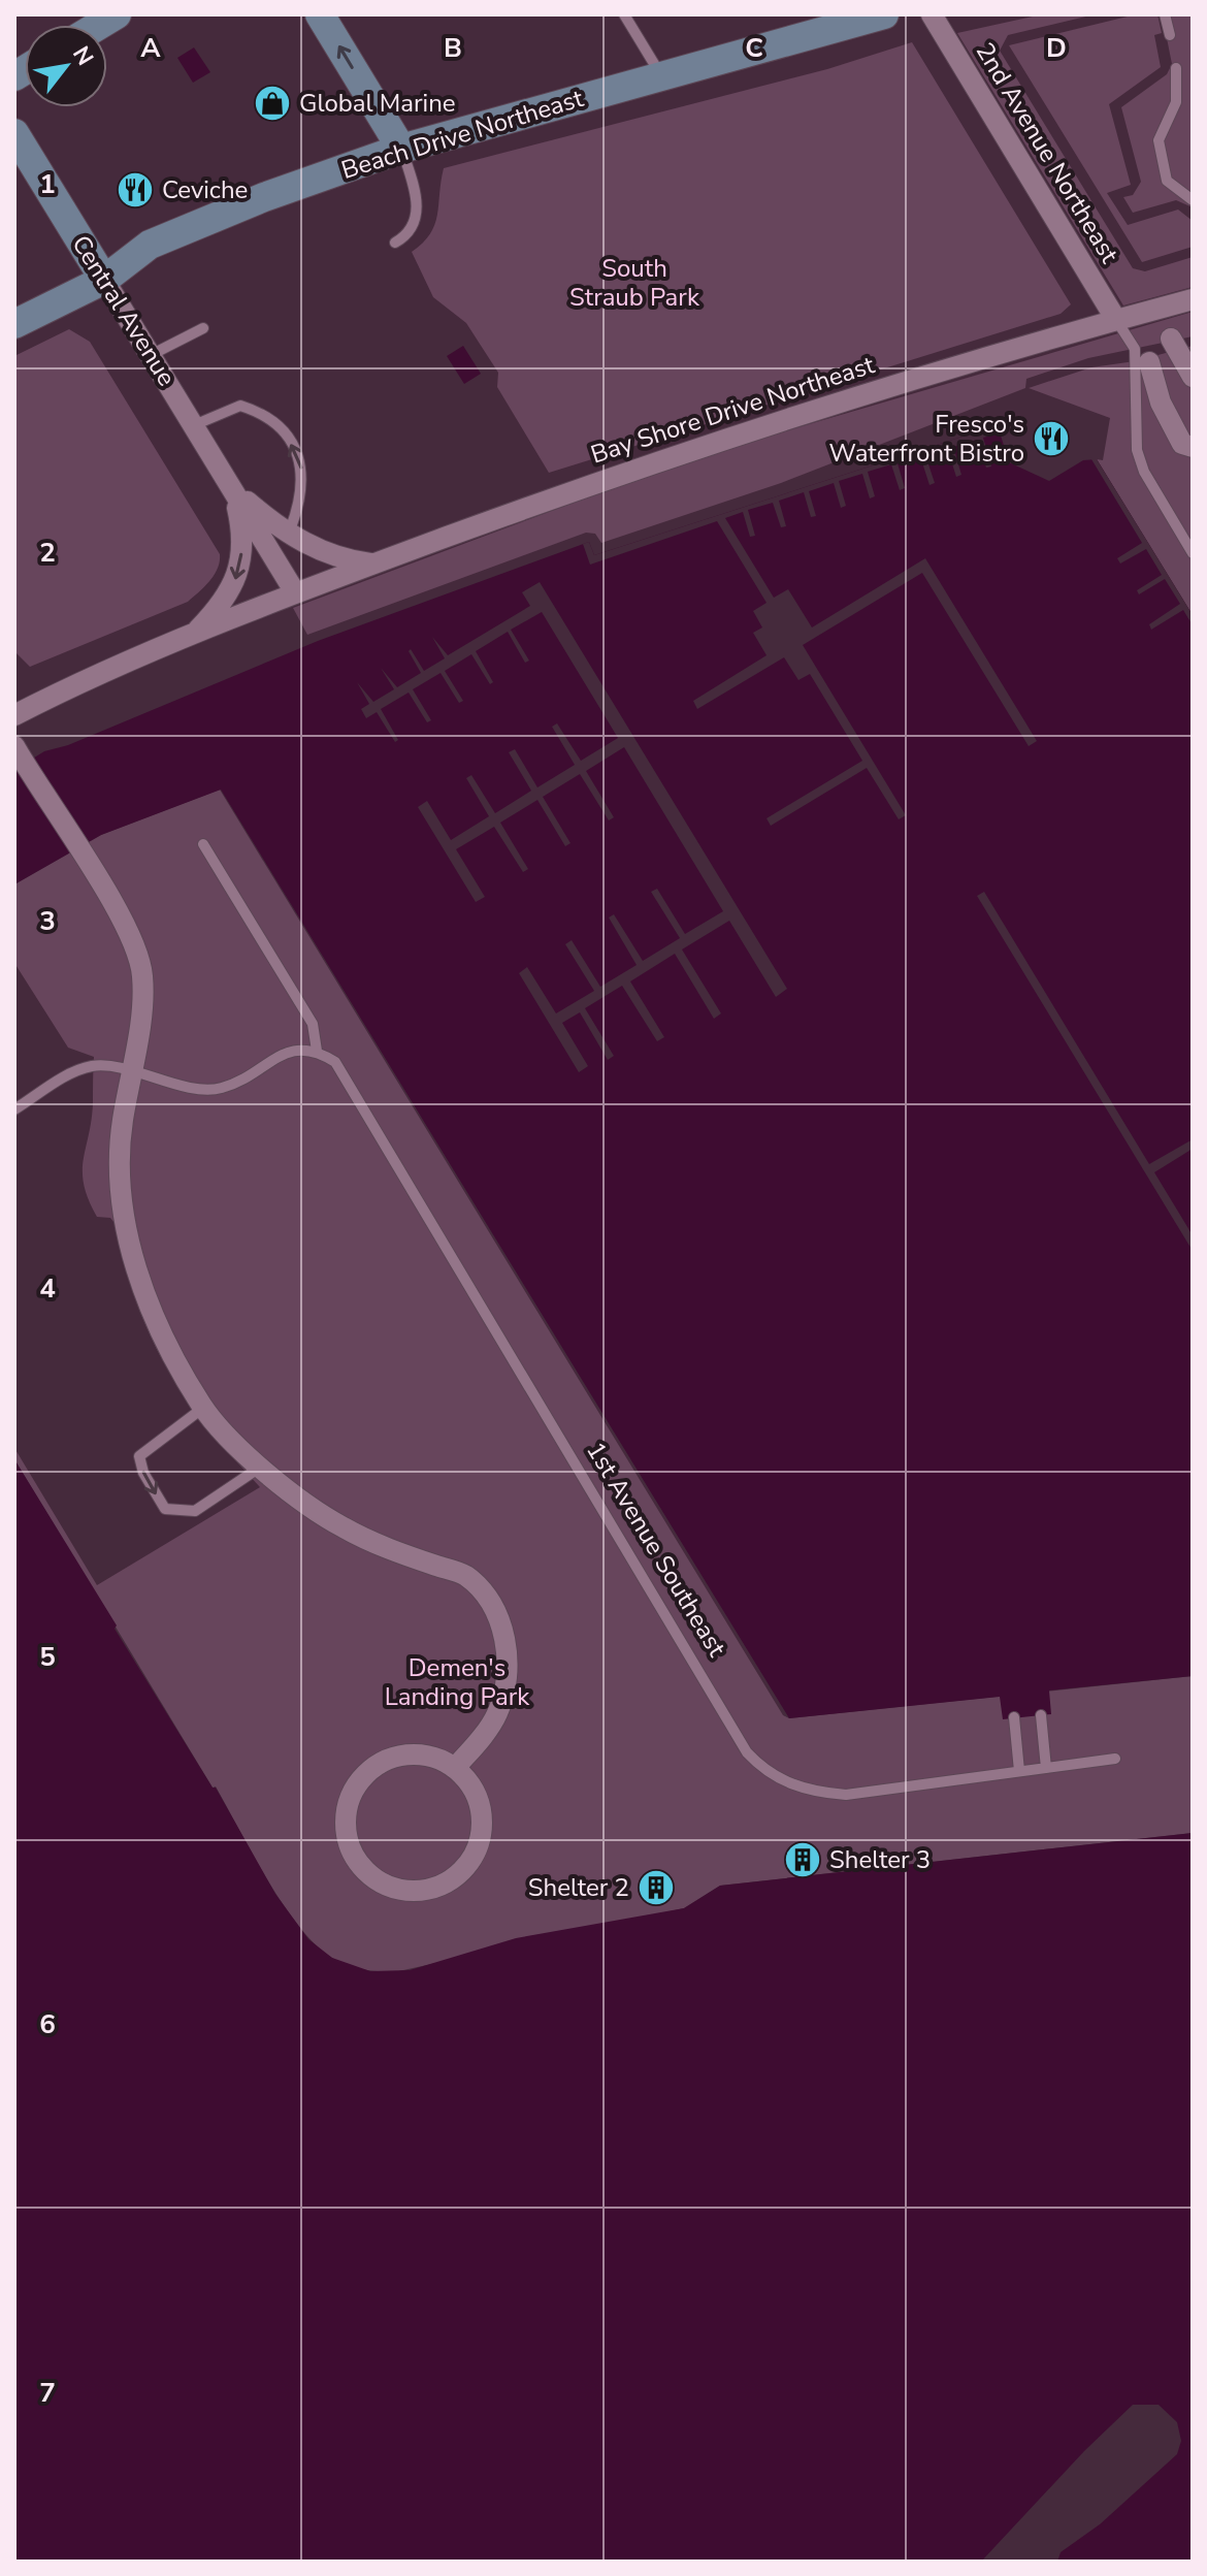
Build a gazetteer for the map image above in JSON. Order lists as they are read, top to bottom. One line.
{"streets":{"street":["Beach Drive Northeast","2nd Avenue Northeast","Central Avenue","Bay Shore Drive Northeast"],"lane":["1st Avenue Southeast"]},"crossings":[["Beach Drive Northeast","Central Avenue"],["2nd Avenue Northeast","Bay Shore Drive Northeast"],["Central Avenue","Bay Shore Drive Northeast"]],"parks":["South Straub Park","Demen's Landing Park"],"places":{"shop":["Global Marine"],"restaurant":["Ceviche","Fresco's Waterfront Bistro"],"building":["Shelter 3","Shelter 2"]},"north":"top right","grid":{"columns":["A","B","C","D"],"rows":["1","2","3","4","5","6","7"]}}
